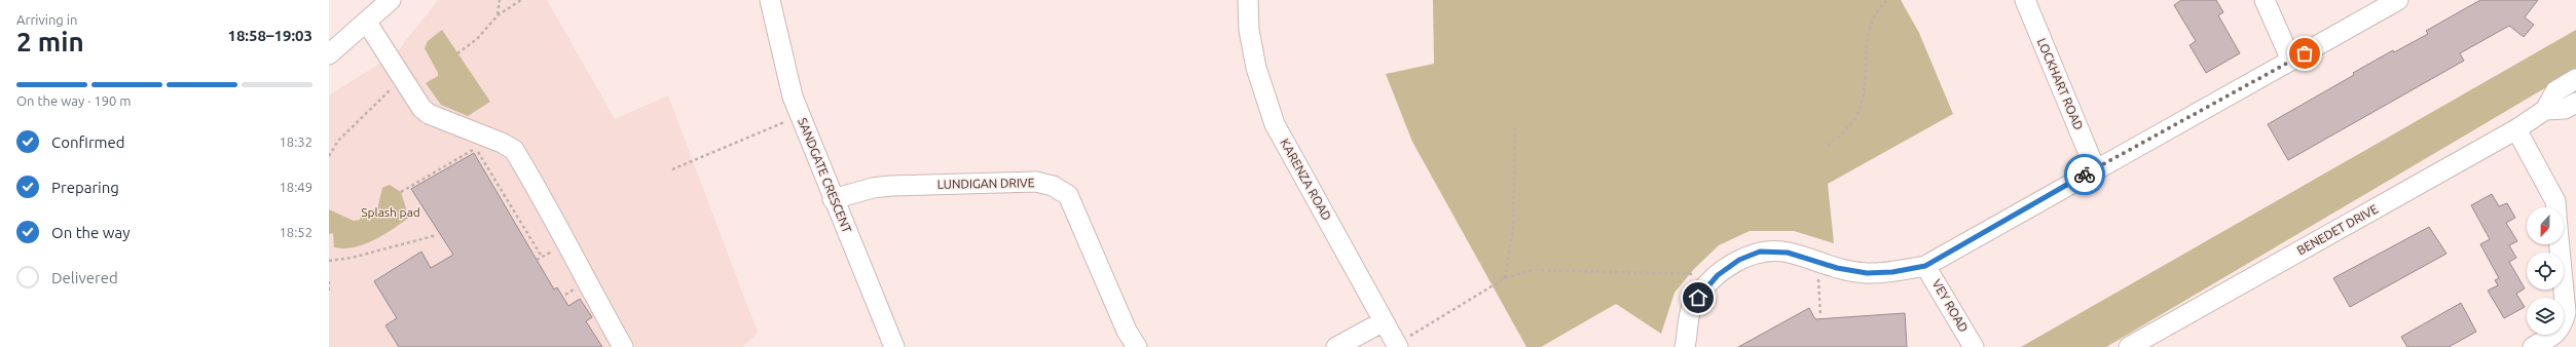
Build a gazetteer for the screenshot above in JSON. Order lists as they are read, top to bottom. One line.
{"streets":{"street":["LOCKHART ROAD","SANDGATE CRESCENT","KARENZA ROAD","LUNDIGAN DRIVE","BENEDET DRIVE","VEY ROAD"]},"crossings":[["SANDGATE CRESCENT","LUNDIGAN DRIVE"]],"parks":["Splash pad"],"north":"bottom","page":{"heading":["2 min","Arriving in","18:58–19:03"],"bar":"On the way · 190 m","list":[["Confirmed","18:32"],["Preparing","18:49"],["On the way","18:52"],"Delivered"]}}
